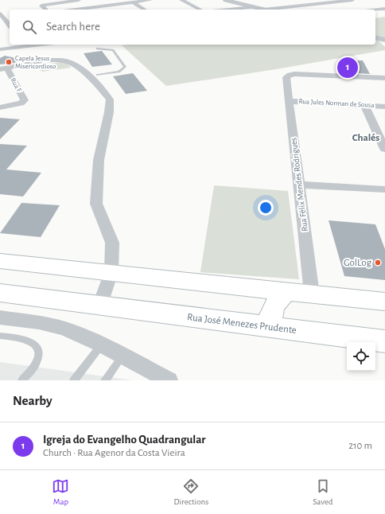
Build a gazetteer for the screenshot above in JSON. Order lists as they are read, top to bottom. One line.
{"streets":{"main road":["Rua José Menezes Prudente"],"street":["Rua F","Rua Jules Norman de Sousa","Rua Félix Mendes Rodrigues"]},"crossings":[["Rua Jules Norman de Sousa","Rua Félix Mendes Rodrigues"]],"districts":["Chalés"],"places":["Capela Jesus Misericordioso","GolLog"],"page":{"search":"Search here","pins":"1","heading":"Nearby","list":[{"mark":"1","name":"Igreja do Evangelho Quadrangular","note":"Church · Rua Agenor da Costa Vieira","value":"210 m"}],"nav":["Map","Directions","Saved"]}}
